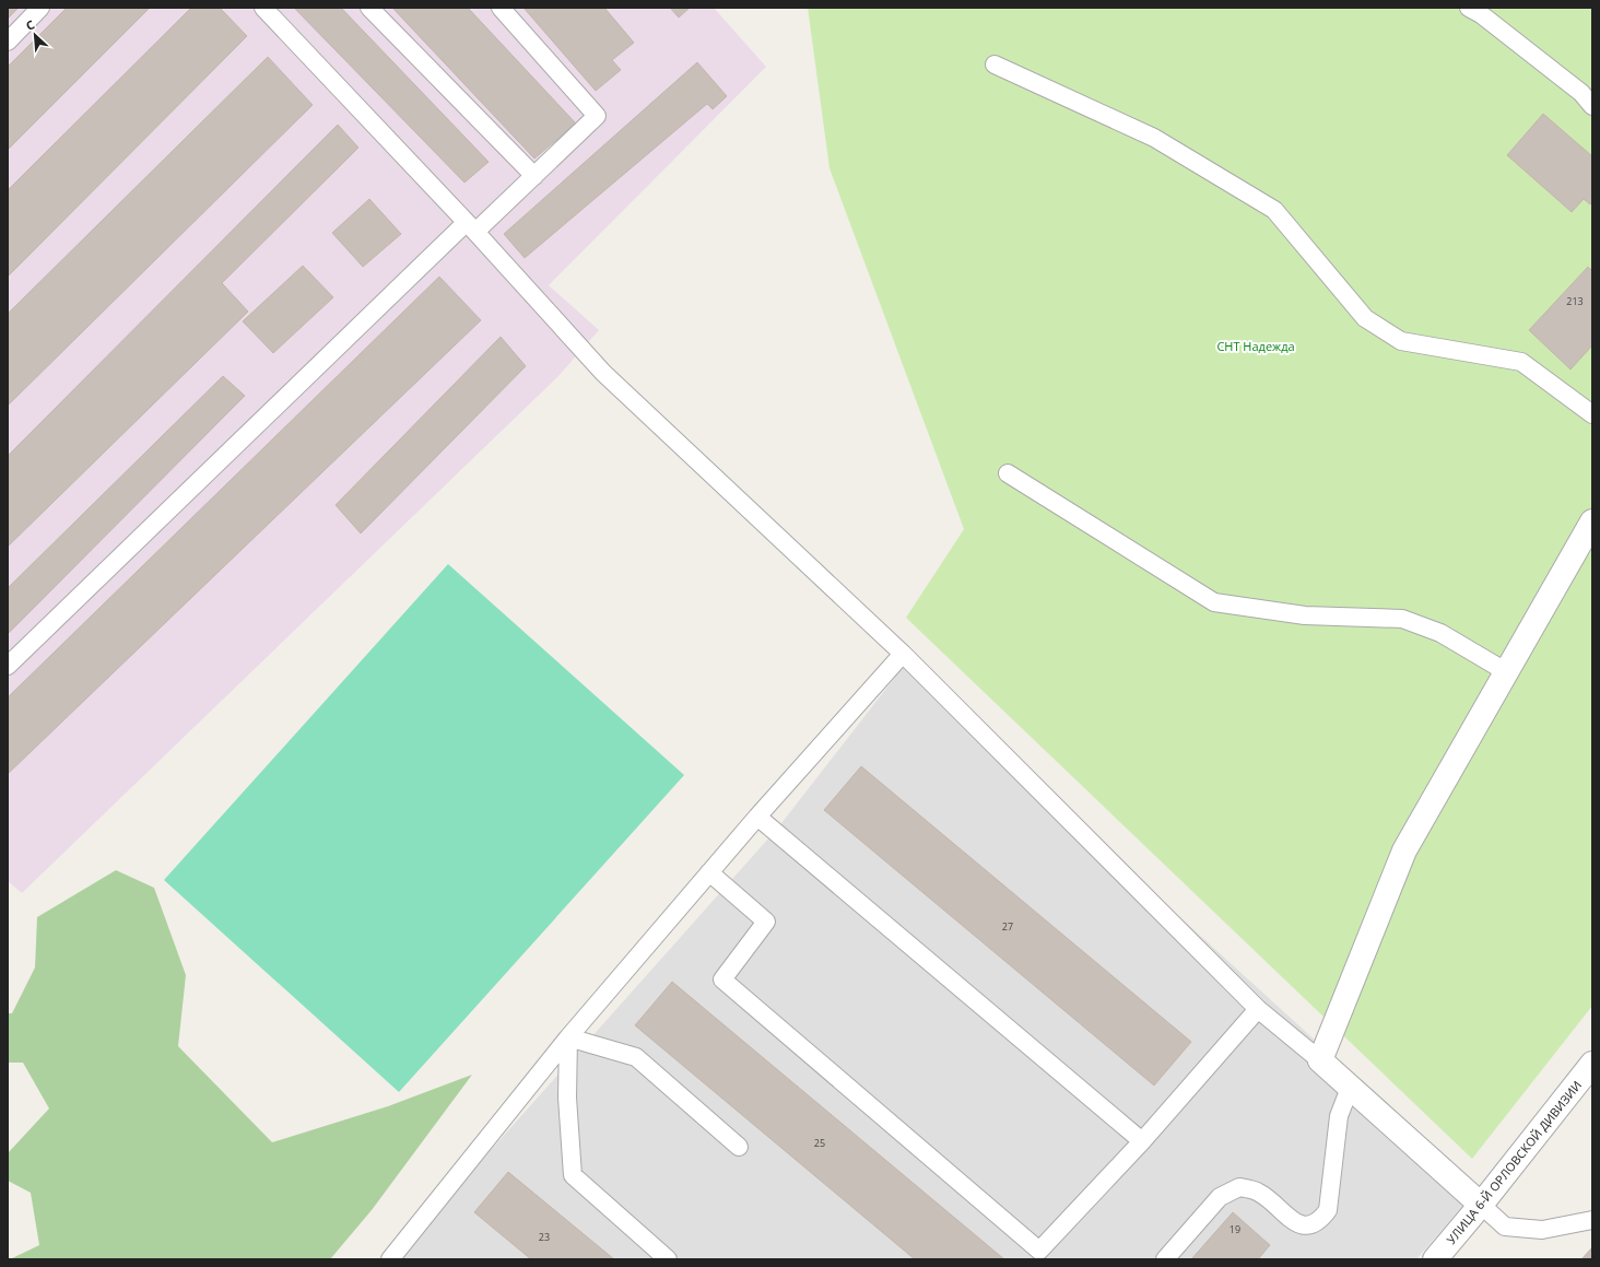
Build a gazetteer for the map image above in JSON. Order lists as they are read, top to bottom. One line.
{"streets":{"street":["УЛИЦА 6-Й ОРЛОВСКОЙ ДИВИЗИИ"]},"parks":["СНТ Надежда"],"house_numbers":["213","27","25","19","23"],"north":"top left"}
